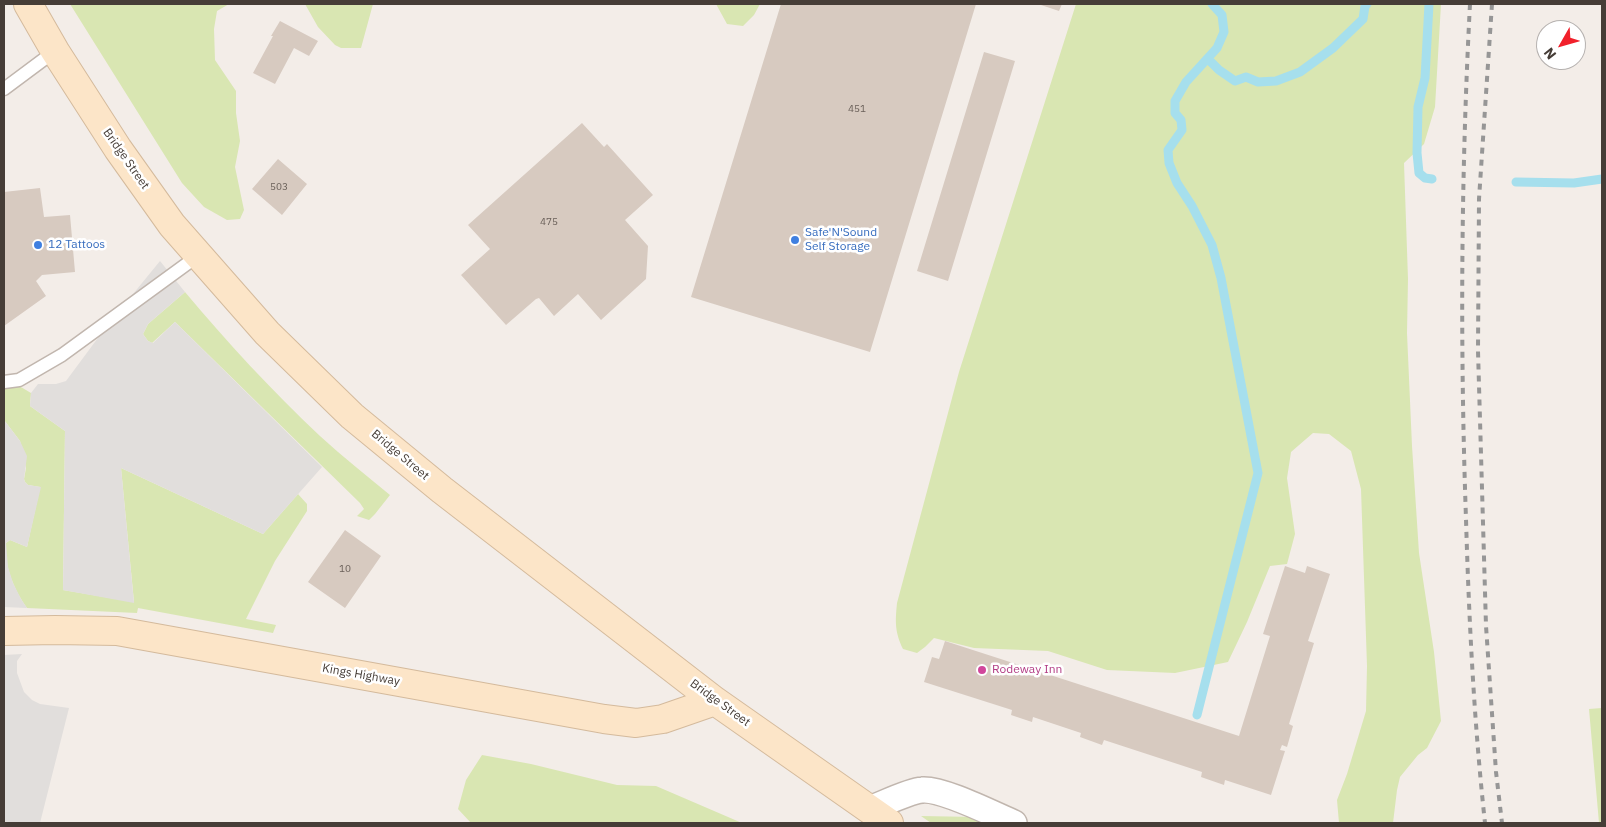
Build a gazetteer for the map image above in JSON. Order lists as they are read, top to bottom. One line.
{"streets":{"main road":["Bridge Street","Kings Highway"]},"crossings":[["Bridge Street","Kings Highway"]],"places":["Safe'N'Sound Self Storage","12 Tattoos","Rodeway Inn"],"house_numbers":["451","503","475","10"],"north":"bottom left"}
